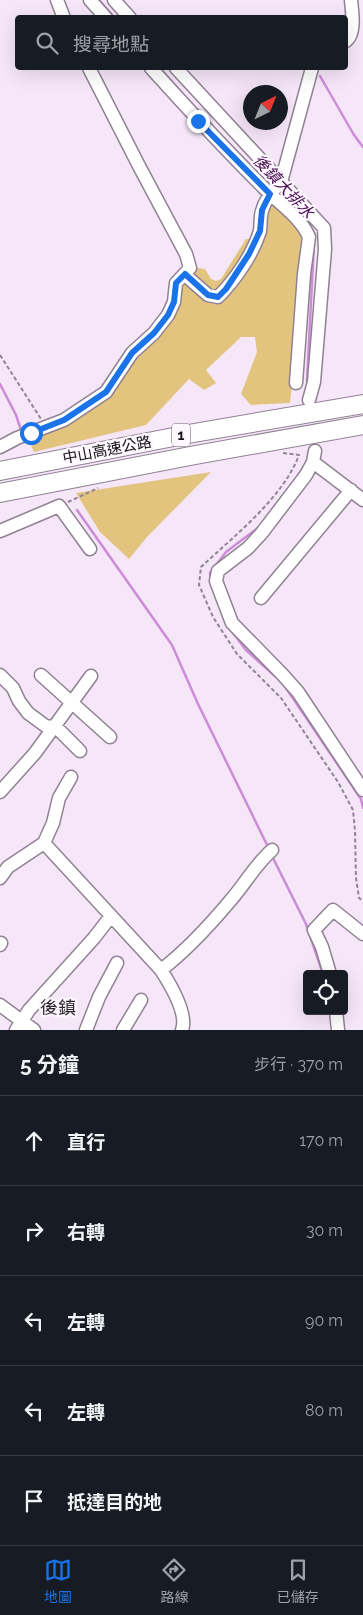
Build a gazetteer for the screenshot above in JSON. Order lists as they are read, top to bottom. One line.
{"streets":{"highway":["1","中山高速公路"]},"districts":["後鎮"],"water":["後鎮大排水"],"north":"top right","page":{"search":"搜尋地點","heading":["5 分鐘","步行 · 370 m"],"list":[["直行","170 m"],["右轉","30 m"],["左轉","90 m"],["左轉","80 m"],"抵達目的地"],"nav":["地圖","路線","已儲存"]}}
